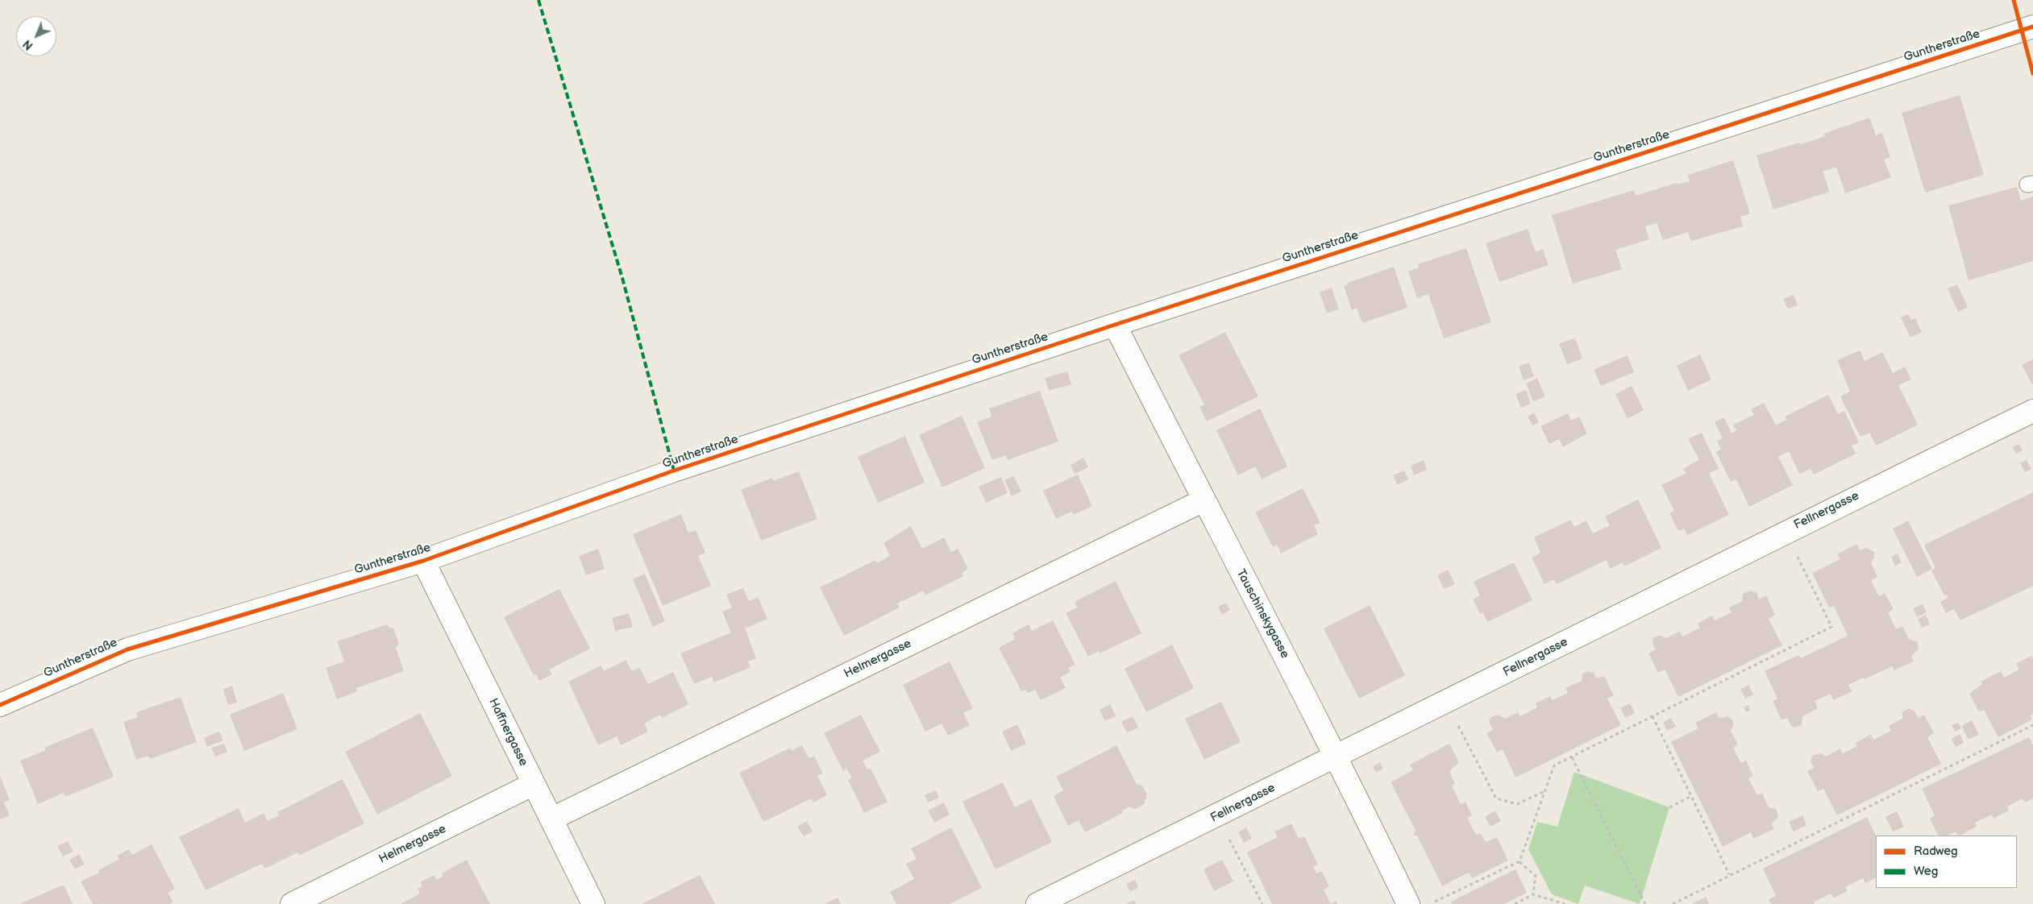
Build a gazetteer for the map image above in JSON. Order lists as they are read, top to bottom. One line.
{"streets":{"street":["Guntherstraße","Fellnergasse","Tauschinskygasse","Helmergasse","Haffnergasse"]},"crossings":[["Guntherstraße","Tauschinskygasse"],["Guntherstraße","Haffnergasse"],["Fellnergasse","Tauschinskygasse"],["Tauschinskygasse","Helmergasse"],["Helmergasse","Haffnergasse"]],"legend":["Radweg","Weg"],"north":"bottom left"}
